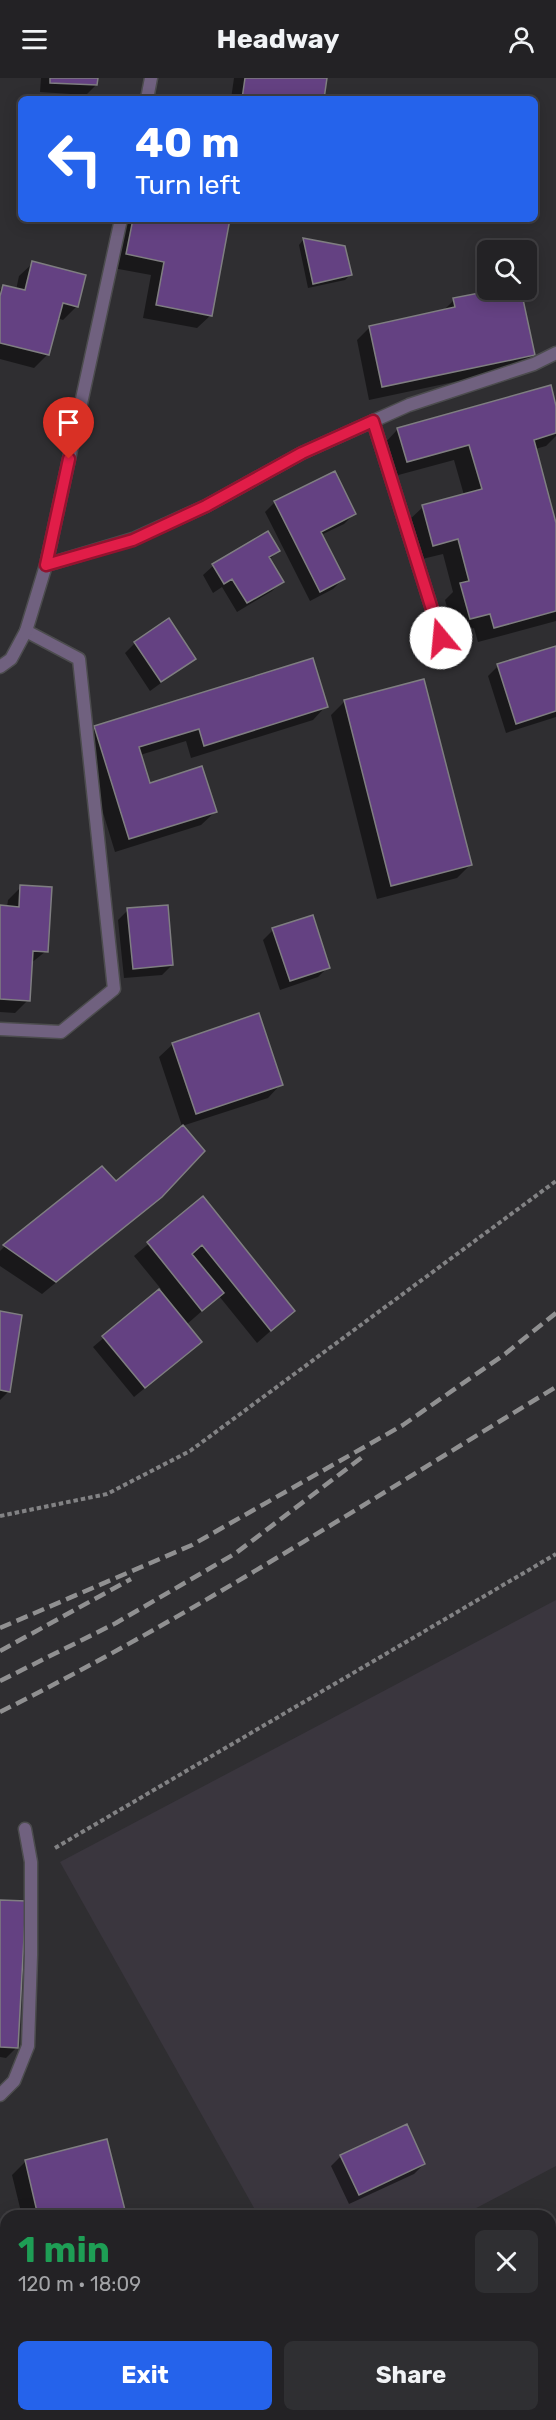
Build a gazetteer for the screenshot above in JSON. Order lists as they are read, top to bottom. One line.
{"page":{"header":"Headway","turn":["40 m","Turn left"],"heading":["1 min","120 m · 18:09"],"buttons":["Exit","Share"]}}
